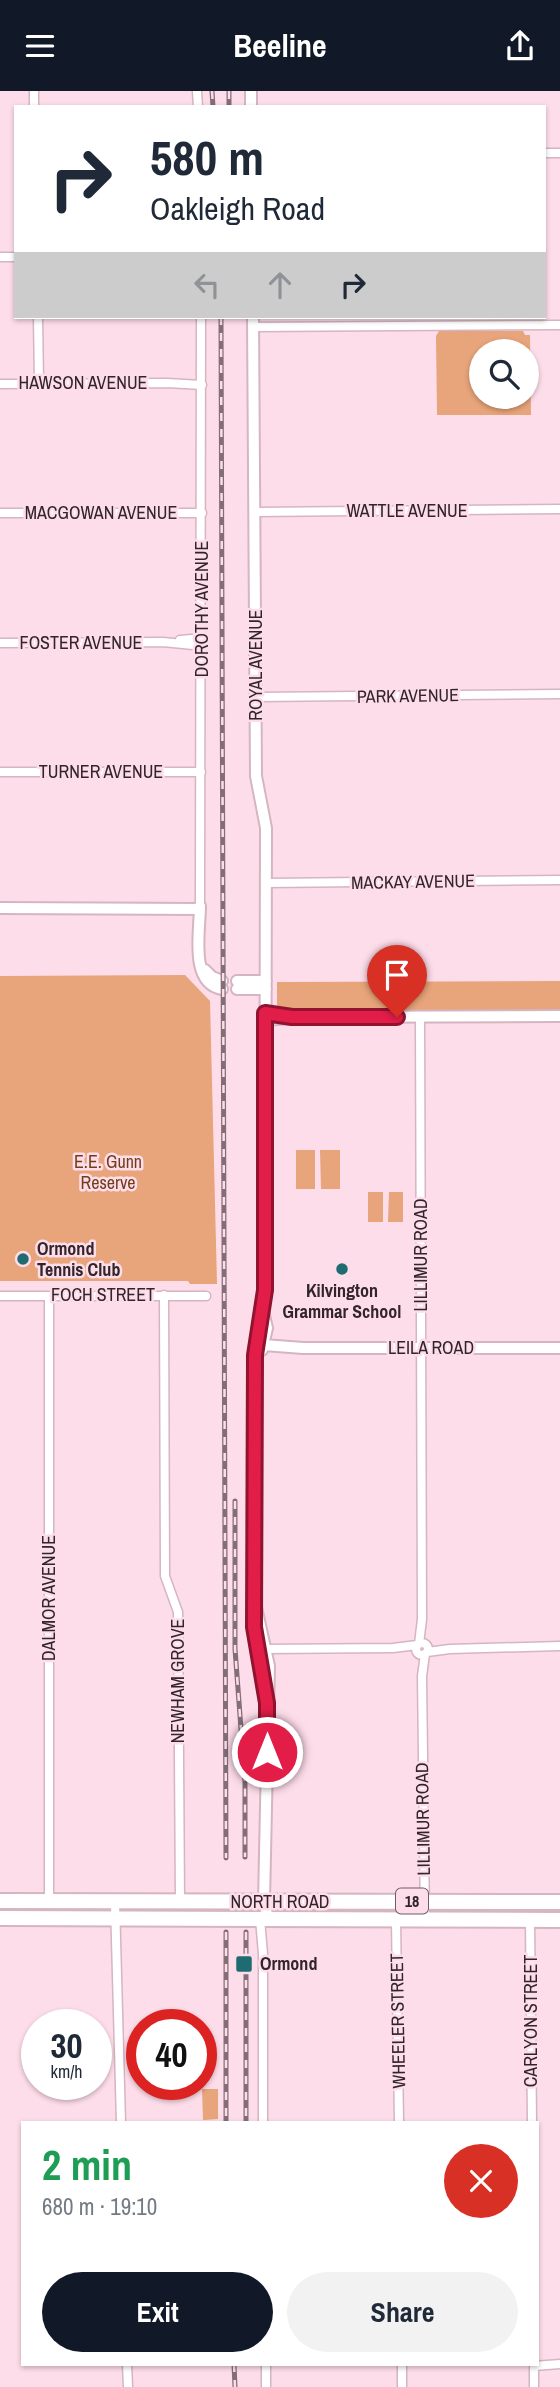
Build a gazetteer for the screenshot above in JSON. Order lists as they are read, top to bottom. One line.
{"streets":{"highway":["18","NORTH ROAD"],"street":["HAWSON AVENUE","WATTLE AVENUE","MACGOWAN AVENUE","DOROTHY AVENUE","FOSTER AVENUE","ROYAL AVENUE","PARK AVENUE","TURNER AVENUE","MACKAY AVENUE","LILLIMUR ROAD","FOCH STREET","LEILA ROAD","DALMOR AVENUE","NEWHAM GROVE","WHEELER STREET","CARLYON STREET"]},"crossings":[["HAWSON AVENUE","DOROTHY AVENUE"],["WATTLE AVENUE","ROYAL AVENUE"],["MACGOWAN AVENUE","DOROTHY AVENUE"],["DOROTHY AVENUE","FOSTER AVENUE"],["DOROTHY AVENUE","TURNER AVENUE"],["ROYAL AVENUE","PARK AVENUE"],["ROYAL AVENUE","MACKAY AVENUE"],["ROYAL AVENUE","LEILA ROAD"],["ROYAL AVENUE","NORTH ROAD"],["LILLIMUR ROAD","LEILA ROAD"],["LILLIMUR ROAD","NORTH ROAD"],["FOCH STREET","DALMOR AVENUE"],["FOCH STREET","NEWHAM GROVE"],["DALMOR AVENUE","NORTH ROAD"],["NEWHAM GROVE","NORTH ROAD"],["NORTH ROAD","WHEELER STREET"],["NORTH ROAD","CARLYON STREET"]],"parks":["E.E. Gunn Reserve"],"places":{"other":["Ormond Tennis Club","Kilvington Grammar School"],"transit":["Ormond"]},"page":{"header":"Beeline","turn":["580 m","Oakleigh Road"],"speed":"30 km/h","limit":"40","heading":["2 min","680 m · 19:10"],"buttons":["Exit","Share"]}}
